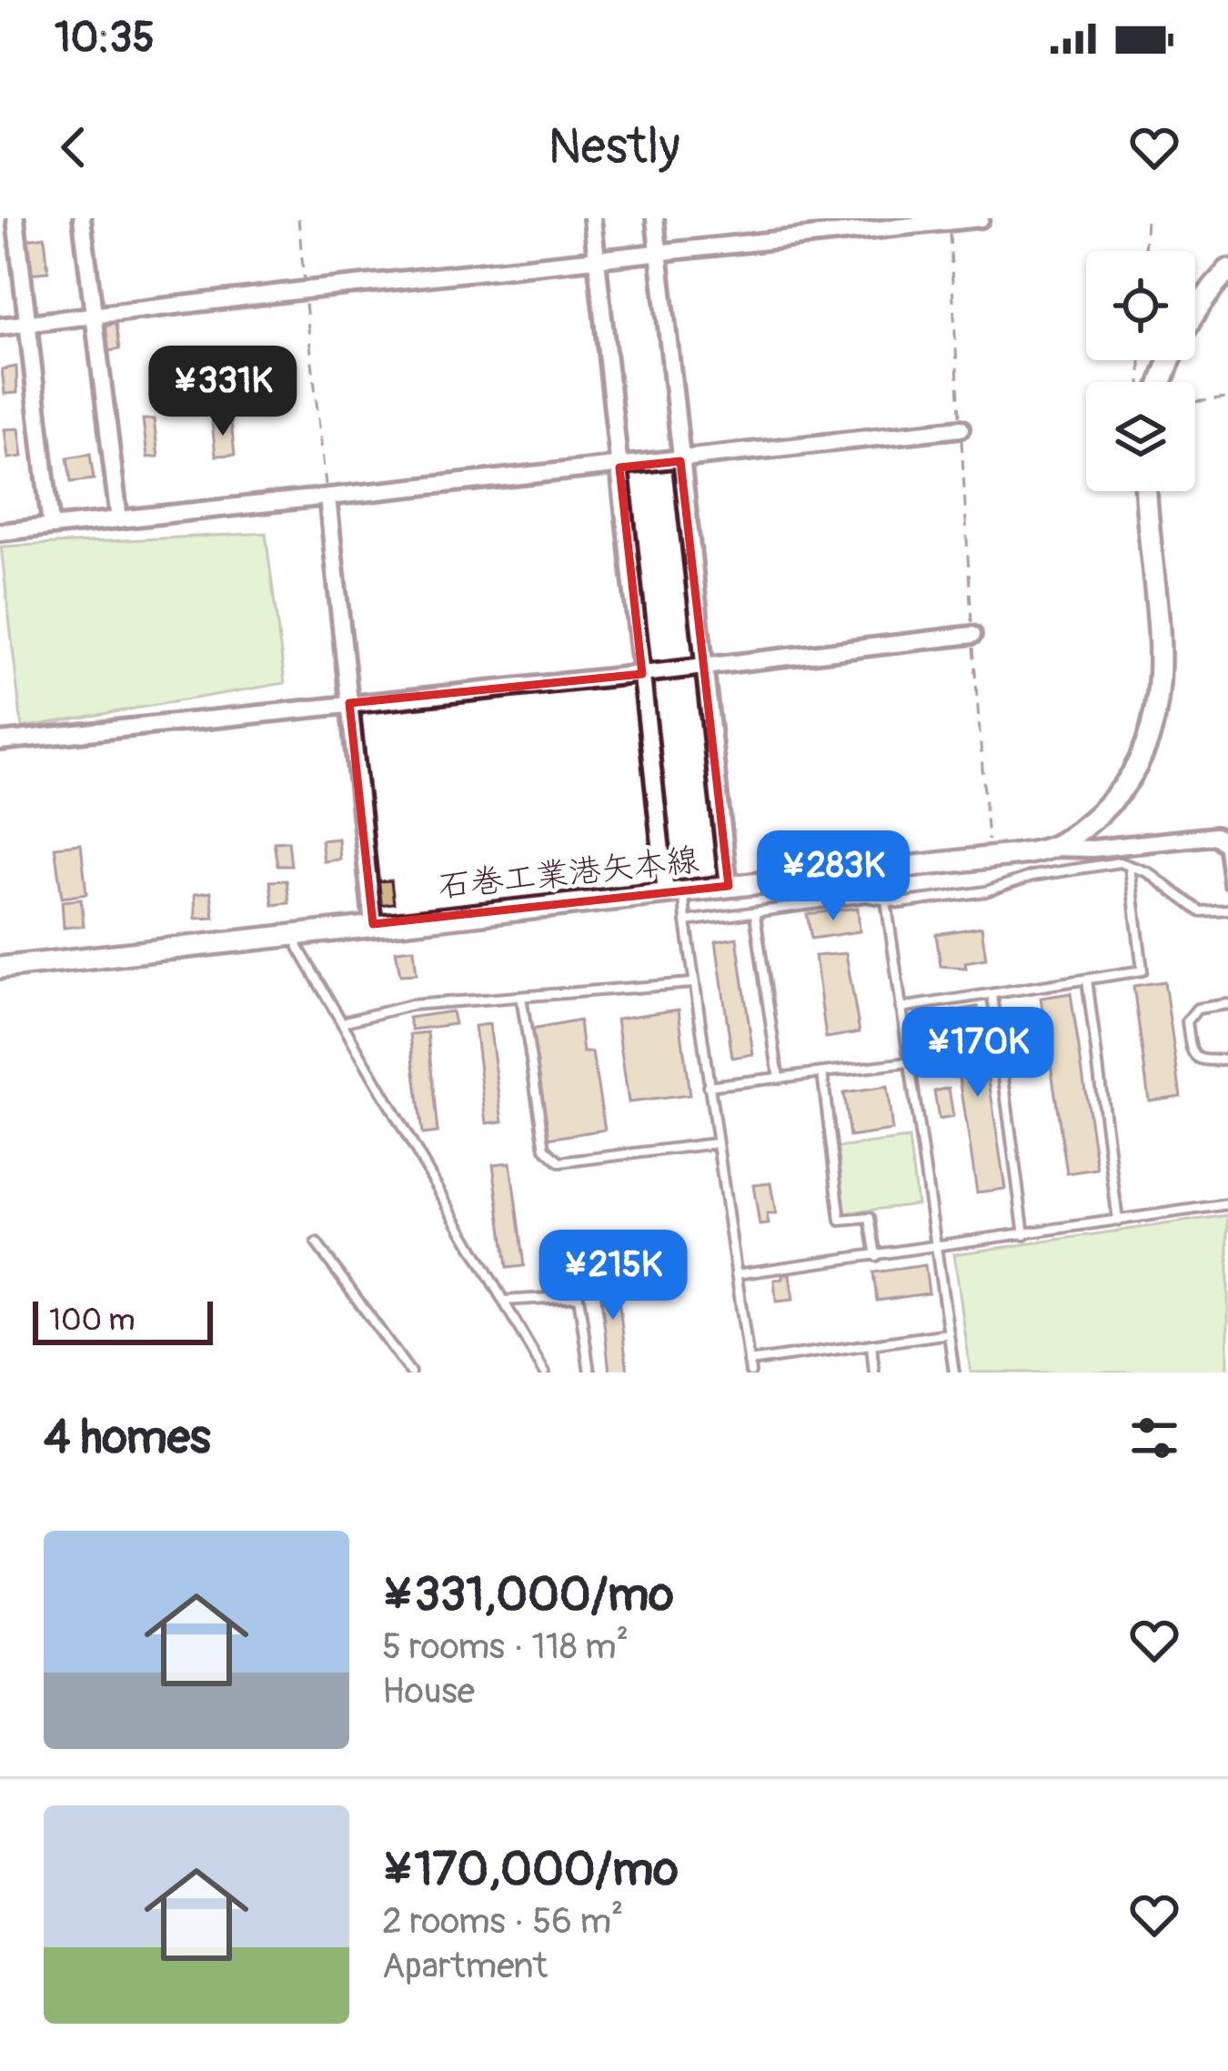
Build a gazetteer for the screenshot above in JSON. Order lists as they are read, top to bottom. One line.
{"streets":{"main road":["石巻工業港矢本線"]},"scale_bar":"100 m","page":{"status":"10:35","header":"Nestly","price":["¥331K","¥283K","¥170K","¥215K"],"scale":"100 m","heading":"4 homes","list":[{"name":"¥331,000/mo","note":"5 rooms · 118 m² · House"},{"name":"¥170,000/mo","note":"2 rooms · 56 m² · Apartment"}]}}
